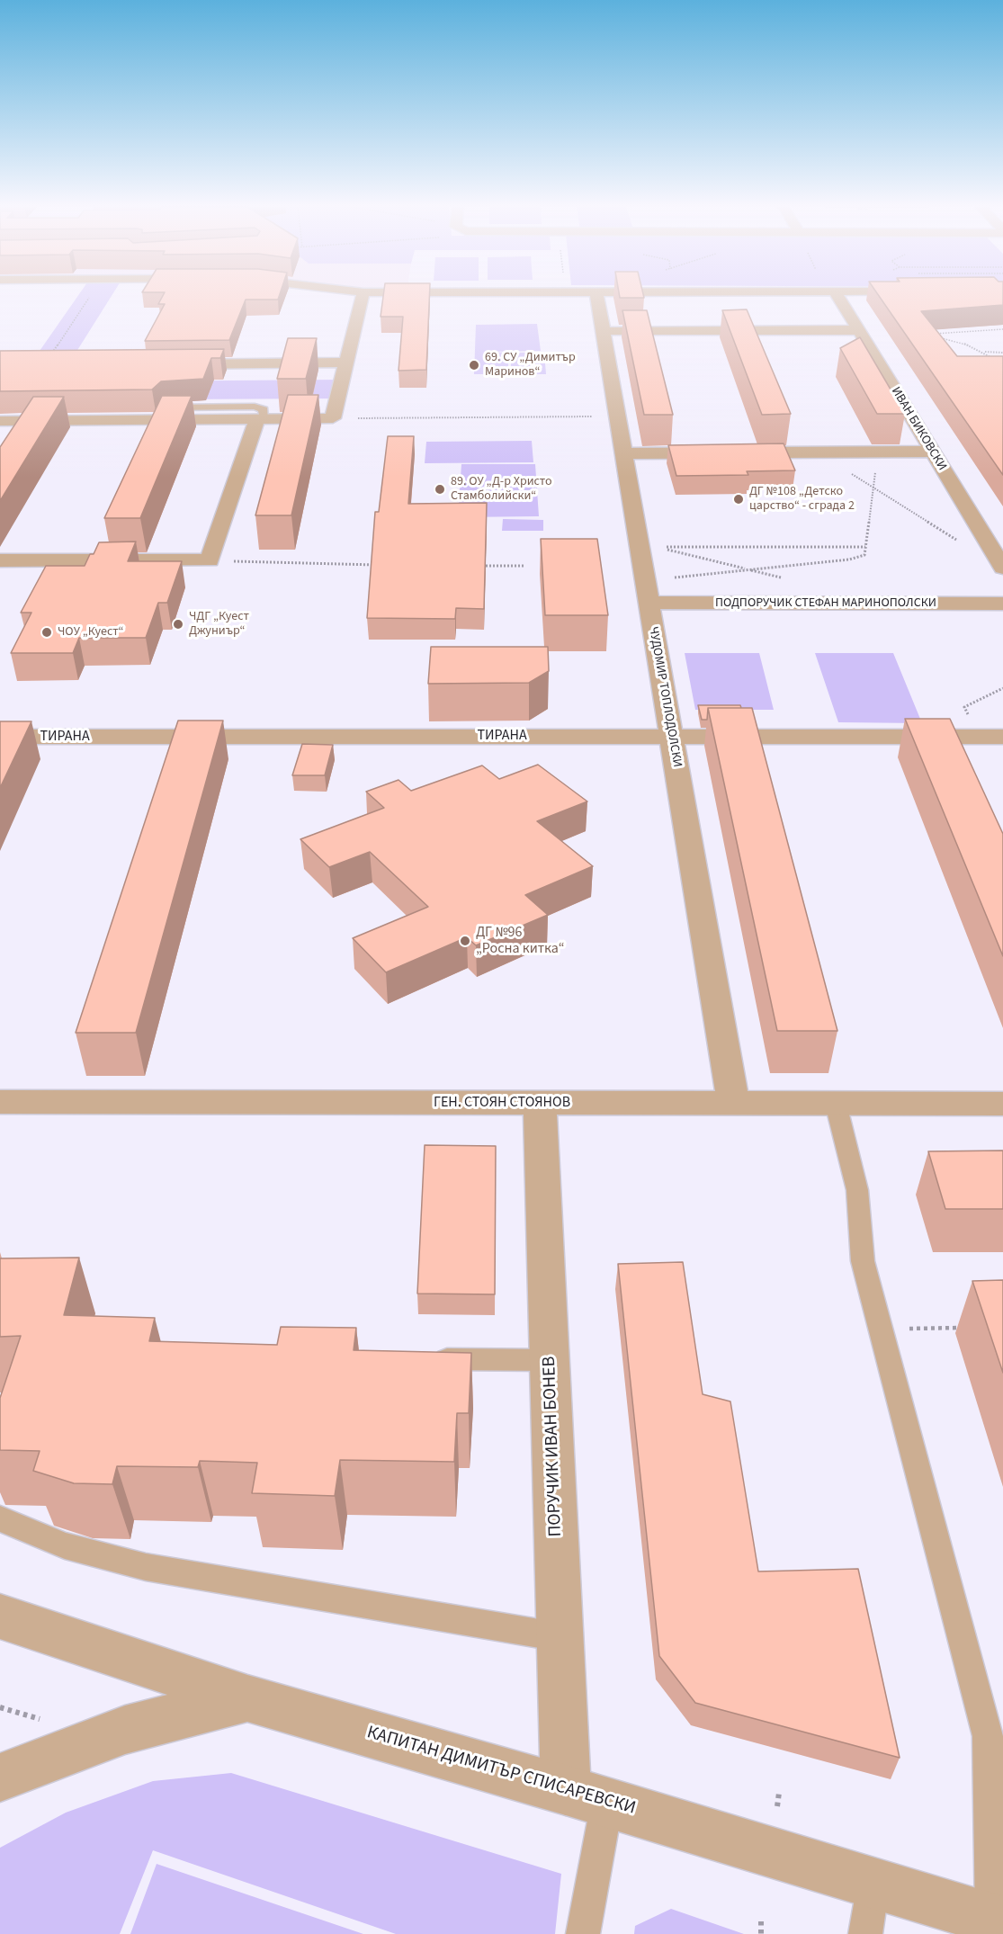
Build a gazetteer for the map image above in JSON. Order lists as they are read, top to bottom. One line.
{"streets":{"street":["ИВАН БИКОВСКИ","ПОДПОРУЧИК СТЕФАН МАРИНОПОЛСКИ","ЧУДОМИР ТОПЛОДОЛСКИ","ТИРАНА","ГЕН. СТОЯН СТОЯНОВ","ПОРУЧИК ИВАН БОНЕВ","КАПИТАН ДИМИТЪР СПИСАРЕВСКИ"]},"crossings":[["ПОДПОРУЧИК СТЕФАН МАРИНОПОЛСКИ","ЧУДОМИР ТОПЛОДОЛСКИ"],["ЧУДОМИР ТОПЛОДОЛСКИ","ТИРАНА"],["ЧУДОМИР ТОПЛОДОЛСКИ","ГЕН. СТОЯН СТОЯНОВ"],["ГЕН. СТОЯН СТОЯНОВ","ПОРУЧИК ИВАН БОНЕВ"],["ПОРУЧИК ИВАН БОНЕВ","КАПИТАН ДИМИТЪР СПИСАРЕВСКИ"]],"places":["69. СУ „Димитър Маринов“","89. ОУ „Д-р Христо Стамболийски“","ДГ №108 „Детско царство“ - сграда 2","ЧДГ „Куест Джуниър“","ЧОУ „Куест“","ДГ №96 „Росна китка“"]}
